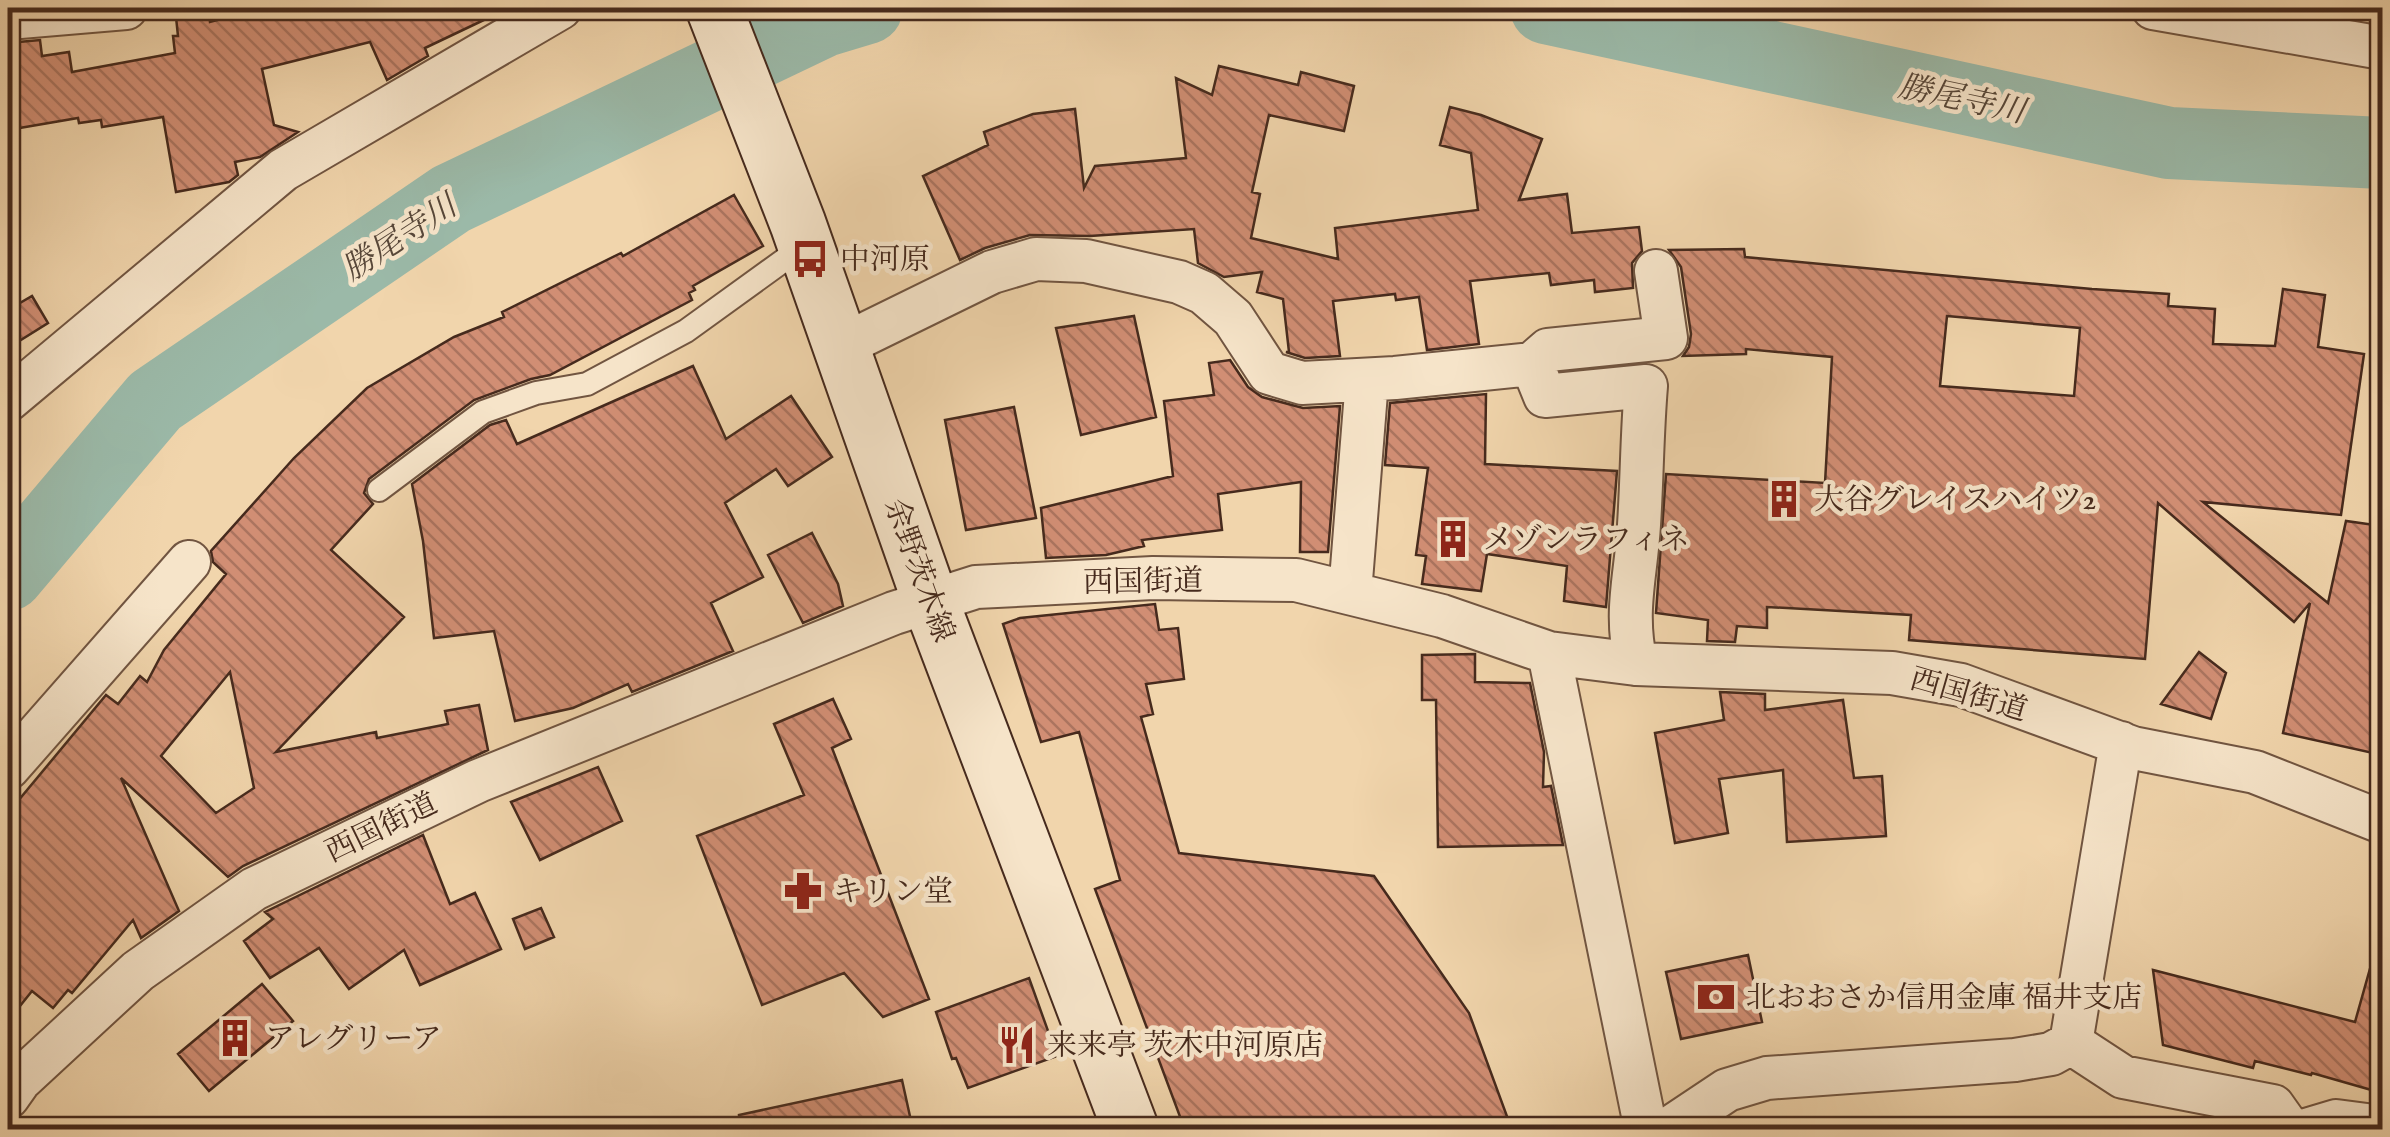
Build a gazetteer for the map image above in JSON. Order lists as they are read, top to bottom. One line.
{"streets":{"main road":["余野茨木線"],"street":["西国街道"]},"crossings":[["余野茨木線","西国街道"]],"water":["勝尾寺川"],"places":{"bus stop":["中河原"],"building":["大谷グレイスハイツ2","メゾンラフィネ","アレグリーア"],"pharmacy":["キリン堂"],"bank":["北おおさか信用金庫 福井支店"],"restaurant":["来来亭 茨木中河原店"]}}
